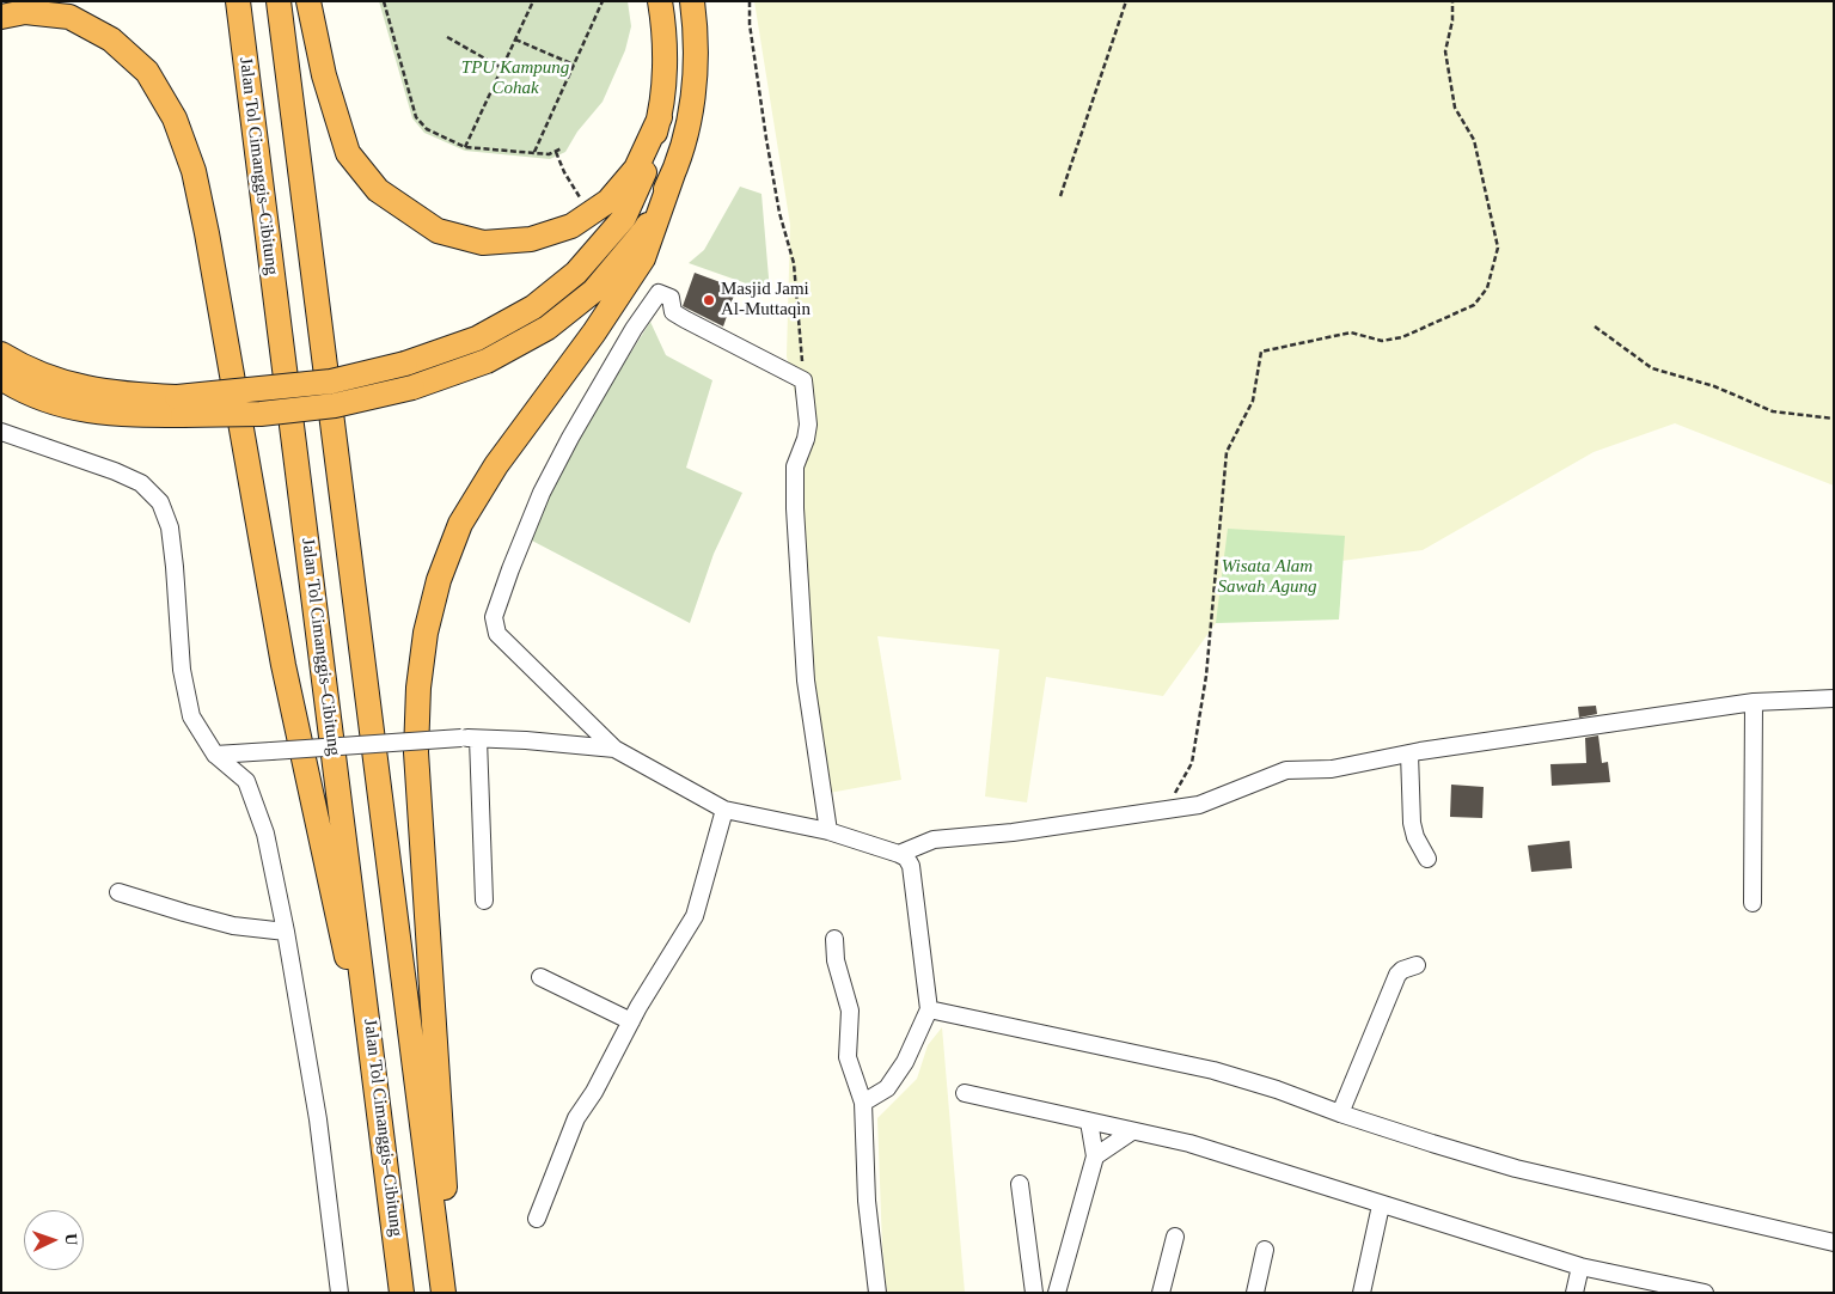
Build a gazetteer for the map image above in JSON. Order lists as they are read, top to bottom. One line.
{"streets":{"highway":["Jalan Tol Cimanggis–Cibitung"]},"parks":["TPU Kampung Cohak","Wisata Alam Sawah Agung"],"places":["Masjid Jami Al-Muttaqin"],"north":"right"}
